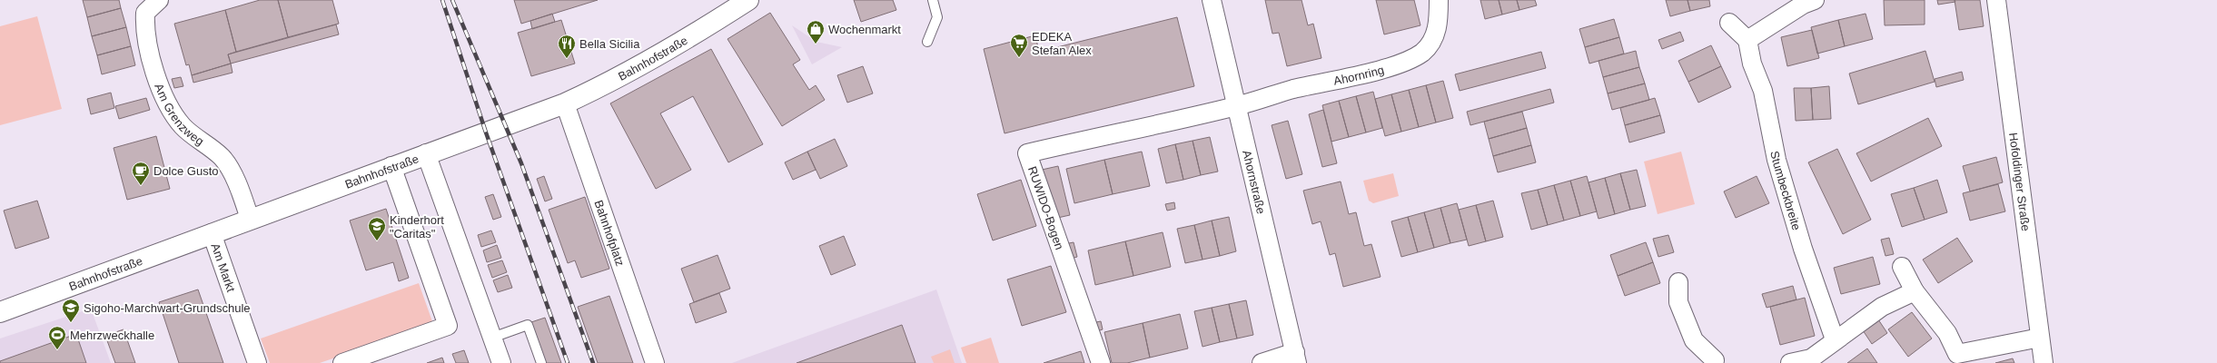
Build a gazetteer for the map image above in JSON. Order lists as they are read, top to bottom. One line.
{"streets":{"street":["Bahnhofstraße","Ahornring","Am Grenzweg","Ahornstraße","Hofoldinger Straße","Stumbeckbreite","RUWIDO-Bogen","Bahnhofplatz","Am Markt"]},"crossings":[["Bahnhofstraße","Am Grenzweg"],["Bahnhofstraße","Bahnhofplatz"],["Bahnhofstraße","Am Markt"],["Ahornring","Ahornstraße"],["Ahornring","RUWIDO-Bogen"],["Ahornstraße","RUWIDO-Bogen"]],"places":{"shop":["Wochenmarkt"],"supermarket":["EDEKA Stefan Alex"],"restaurant":["Bella Sicilia"],"cafe":["Dolce Gusto"],"school or university":["Kinderhort \"Caritas\"","Sigoho-Marchwart-Grundschule"],"sports":["Mehrzweckhalle"]}}
